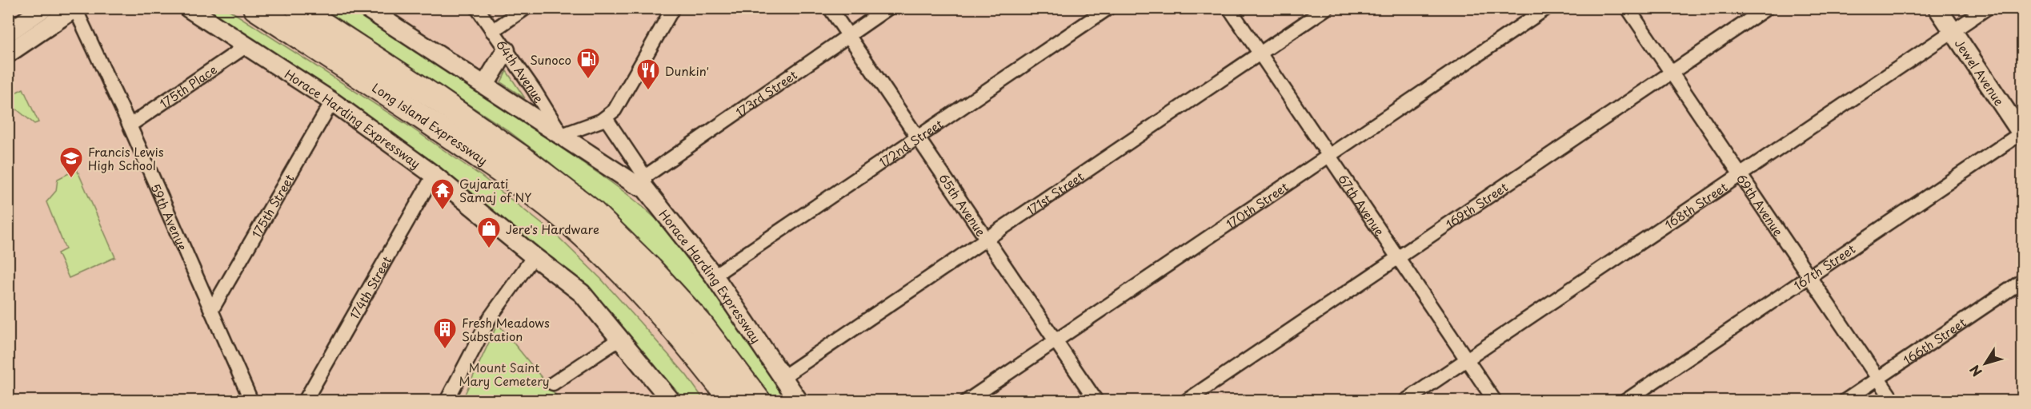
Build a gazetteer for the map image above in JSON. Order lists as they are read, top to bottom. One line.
{"streets":{"highway":["Long Island Expressway"],"main road":["Jewel Avenue","Horace Harding Expressway"],"street":["64th Avenue","175th Place","173rd Street","172nd Street","171st Street","65th Avenue","170th Street","67th Avenue","169th Street","168th Street","69th Avenue","175th Street","59th Avenue","167th Street","174th Street","166th Street"]},"crossings":[["64th Avenue","Horace Harding Expressway"],["Jewel Avenue","168th Street"],["Jewel Avenue","167th Street"],["175th Place","Horace Harding Expressway"],["175th Place","59th Avenue"],["173rd Street","Horace Harding Expressway"],["173rd Street","65th Avenue"],["Horace Harding Expressway","172nd Street"],["Horace Harding Expressway","171st Street"],["Horace Harding Expressway","175th Street"],["Horace Harding Expressway","174th Street"],["172nd Street","65th Avenue"],["171st Street","65th Avenue"],["171st Street","67th Avenue"],["65th Avenue","170th Street"],["170th Street","67th Avenue"],["67th Avenue","169th Street"],["67th Avenue","168th Street"],["169th Street","69th Avenue"],["168th Street","69th Avenue"],["69th Avenue","167th Street"],["69th Avenue","166th Street"],["175th Street","59th Avenue"]],"parks":["Mount Saint Mary Cemetery"],"places":{"fuel station":["Sunoco"],"restaurant":["Dunkin'"],"school or university":["Francis Lewis High School"],"temple":["Gujarati Samaj of NY"],"shop":["Jere's Hardware"],"building":["Fresh Meadows Substation"]},"north":"bottom left"}
